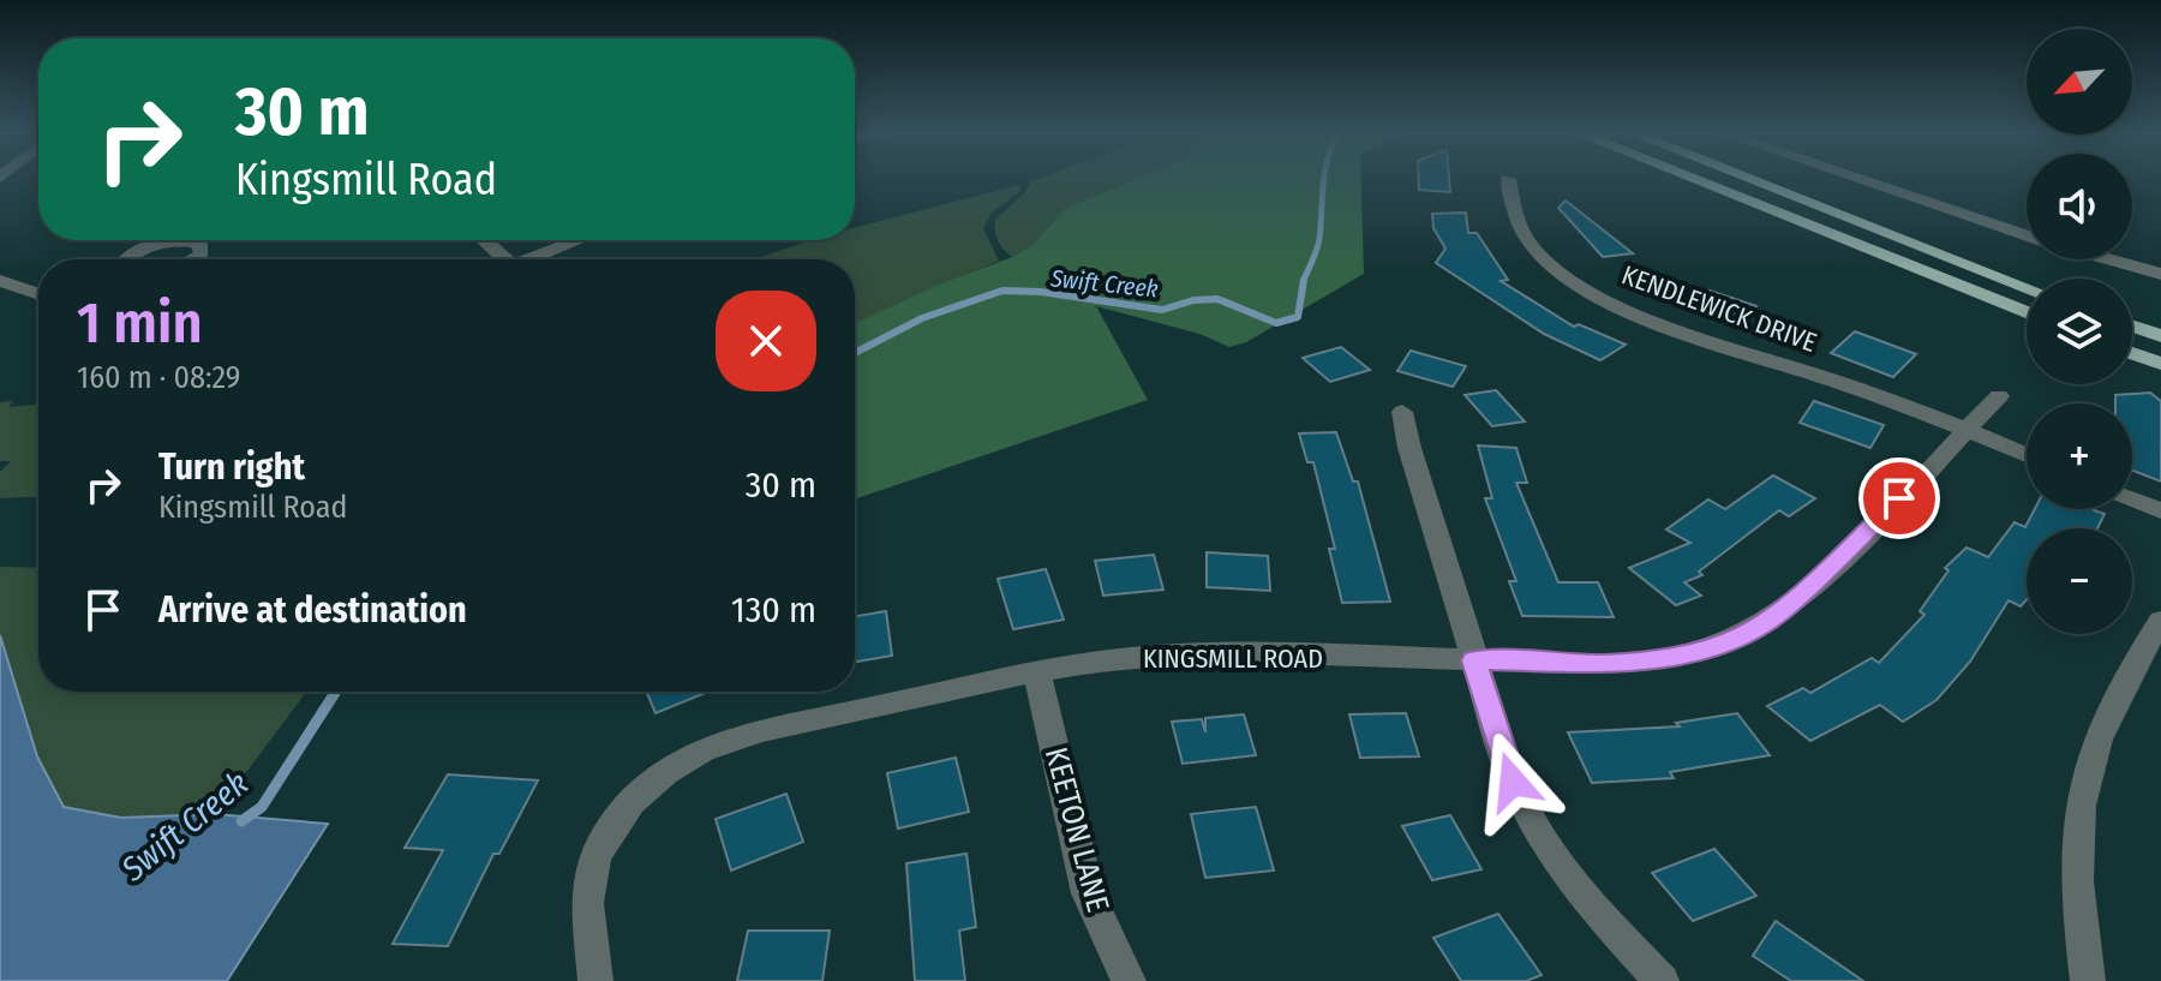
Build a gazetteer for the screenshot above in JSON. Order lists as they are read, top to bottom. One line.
{"streets":{"street":["KENDLEWICK DRIVE","KINGSMILL ROAD","KEETON LANE"]},"crossings":[["KENDLEWICK DRIVE","KINGSMILL ROAD"],["KINGSMILL ROAD","KEETON LANE"]],"water":["Swift Creek"],"north":"bottom left","page":{"map_buttons":["+","−"],"turn":["30 m","Kingsmill Road"],"heading":["1 min","160 m · 08:29"],"list":[{"name":"Turn right","note":"Kingsmill Road","value":"30 m"},{"name":"Arrive at destination","value":"130 m"}]}}
